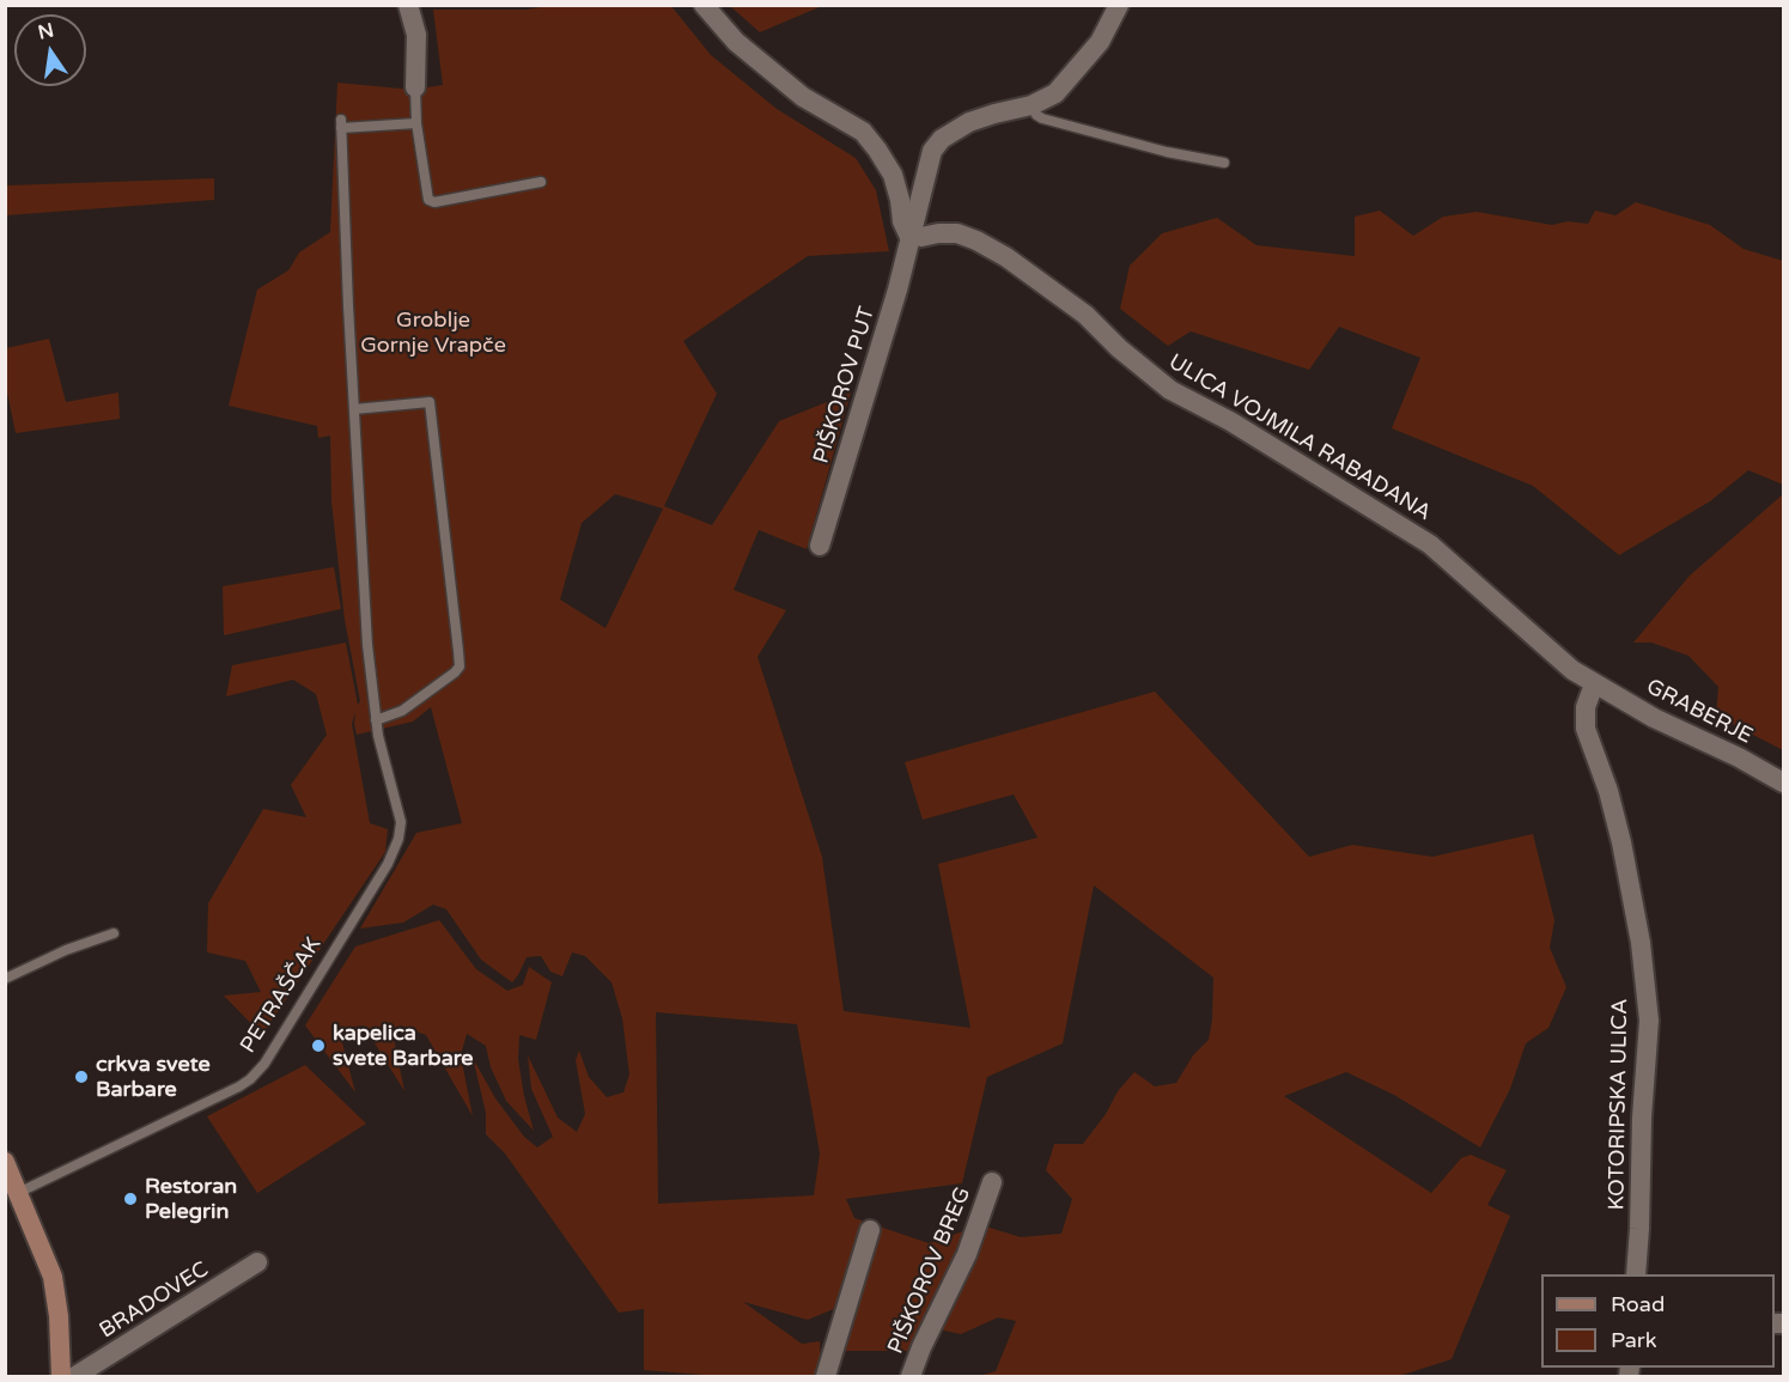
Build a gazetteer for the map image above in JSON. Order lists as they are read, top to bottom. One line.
{"streets":{"street":["PIŠKOROV PUT","ULICA VOJMILA RABADANA","GRABERJE","KOTORIPSKA ULICA","PIŠKOROV BREG","BRADOVEC"],"lane":["PETRAŠČAK"]},"crossings":[["PIŠKOROV PUT","ULICA VOJMILA RABADANA"],["ULICA VOJMILA RABADANA","GRABERJE"],["ULICA VOJMILA RABADANA","KOTORIPSKA ULICA"],["GRABERJE","KOTORIPSKA ULICA"]],"parks":["Groblje Gornje Vrapče"],"places":["kapelica svete Barbare","crkva svete Barbare","Restoran Pelegrin"],"legend":["Road","Park"],"north":"top"}
